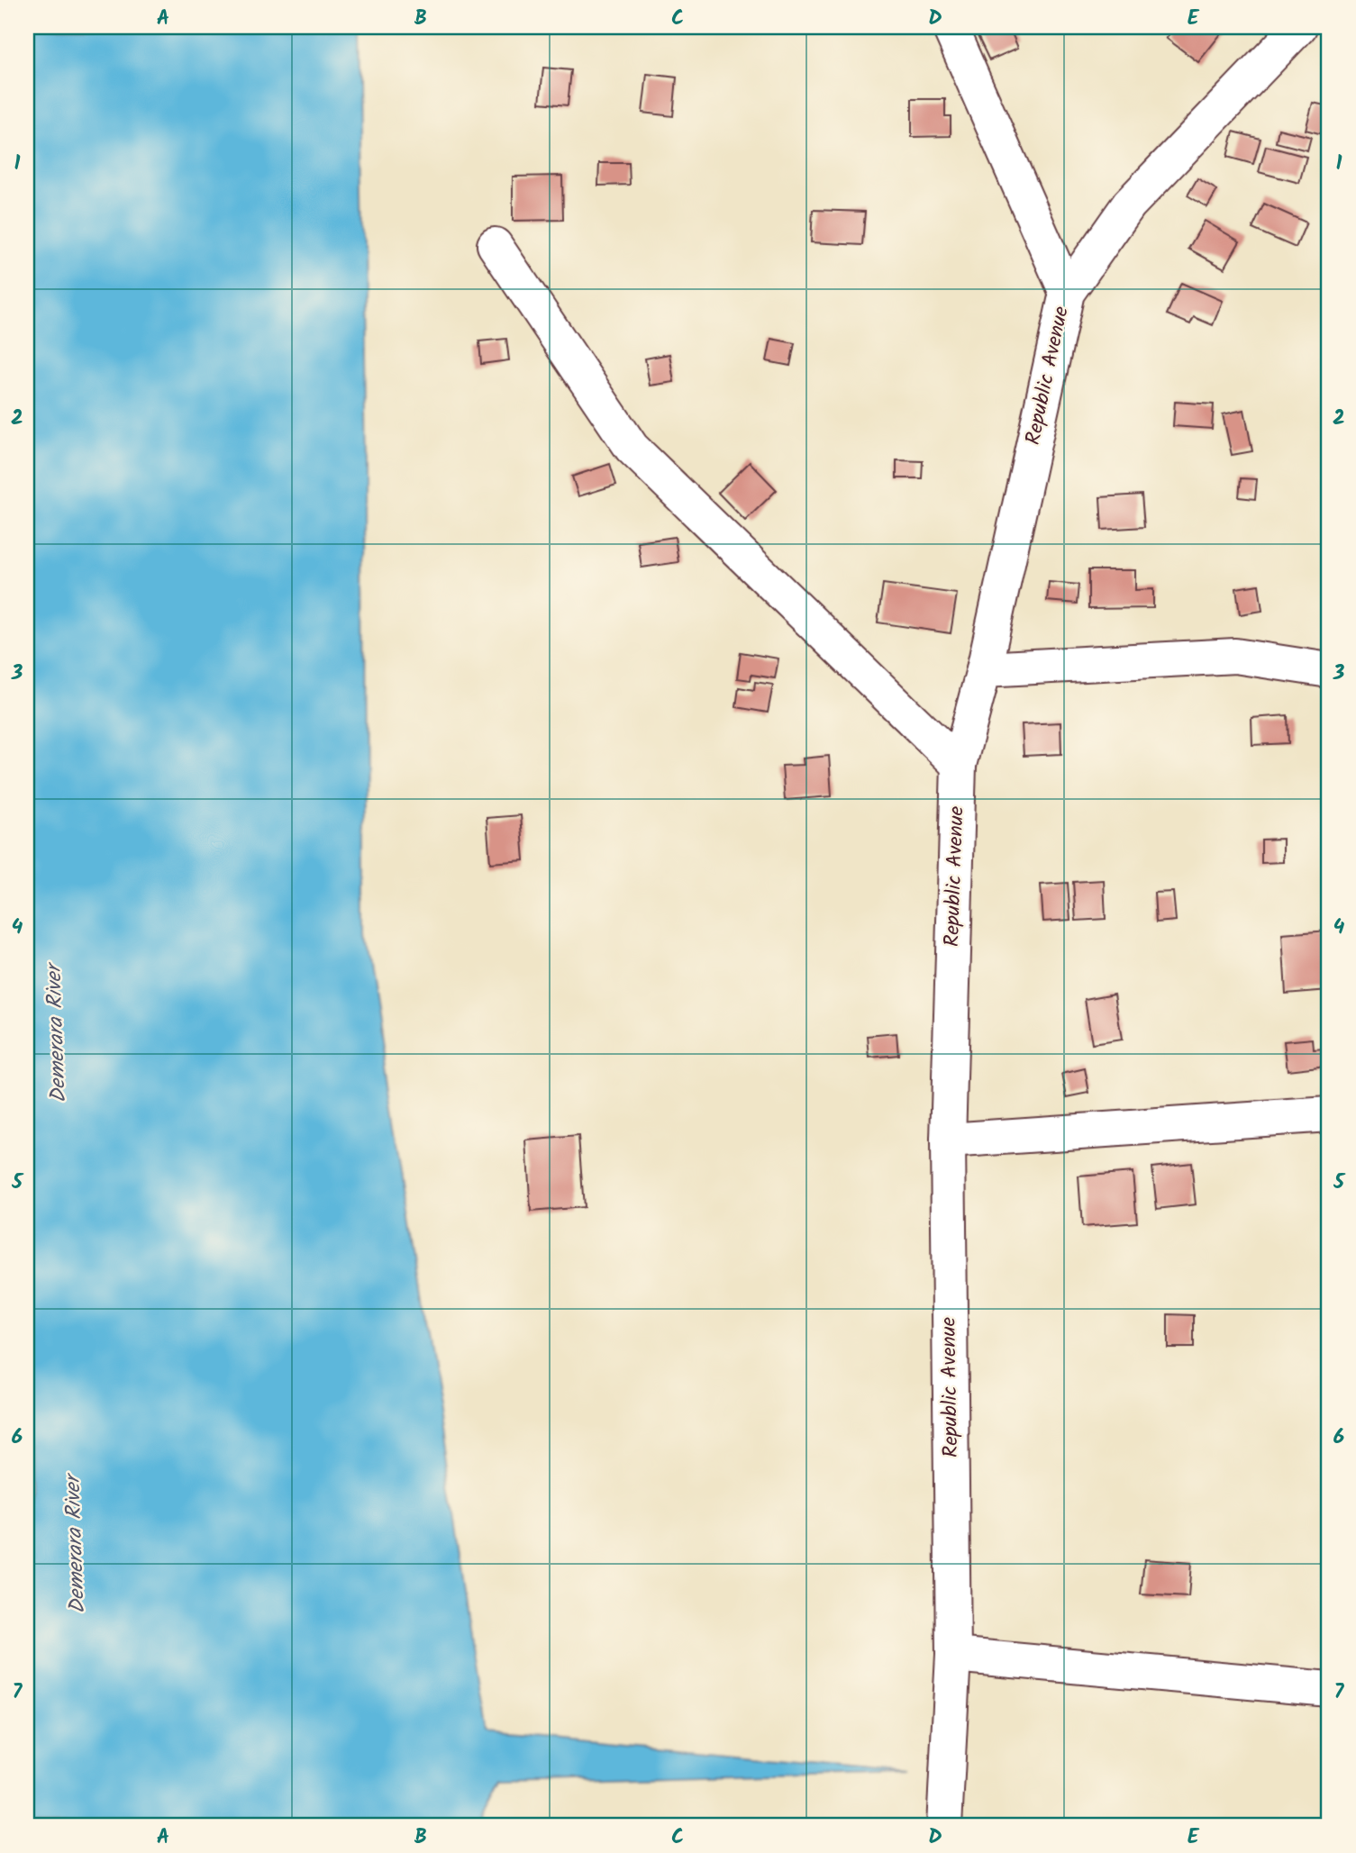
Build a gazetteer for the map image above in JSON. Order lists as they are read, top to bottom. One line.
{"streets":{"street":["Republic Avenue"]},"water":["Demerara River"],"grid":{"columns":["A","B","C","D","E"],"rows":["1","2","3","4","5","6","7"]}}
